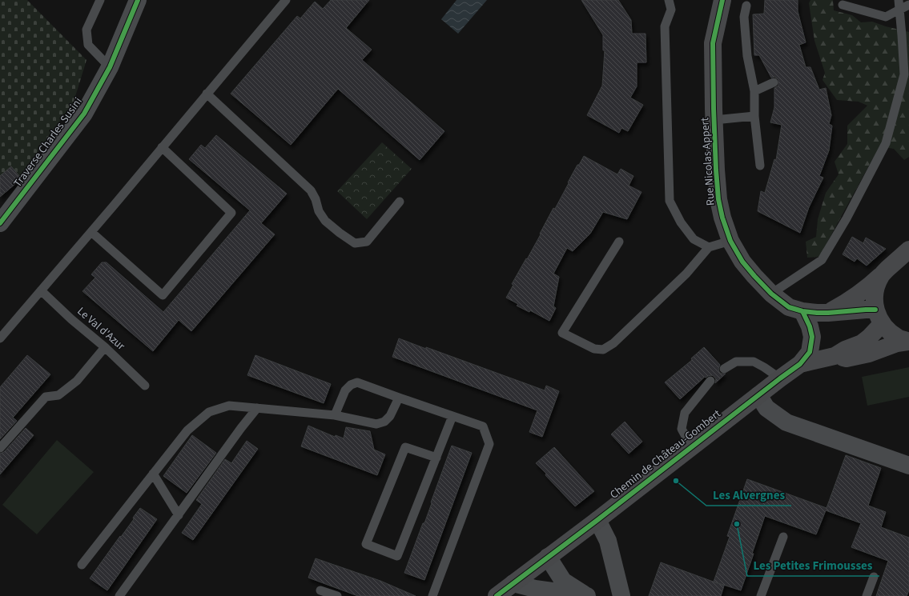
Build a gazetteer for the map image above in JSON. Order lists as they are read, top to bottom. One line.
{"streets":{"street":["Traverse Charles Susini","Rue Nicolas Appert","Chemin de Château-Gombert"],"lane":["Le Val d'Azur"]},"crossings":[["Rue Nicolas Appert","Chemin de Château-Gombert"]],"places":["Les Alvergnes","Les Petites Frimousses"]}
